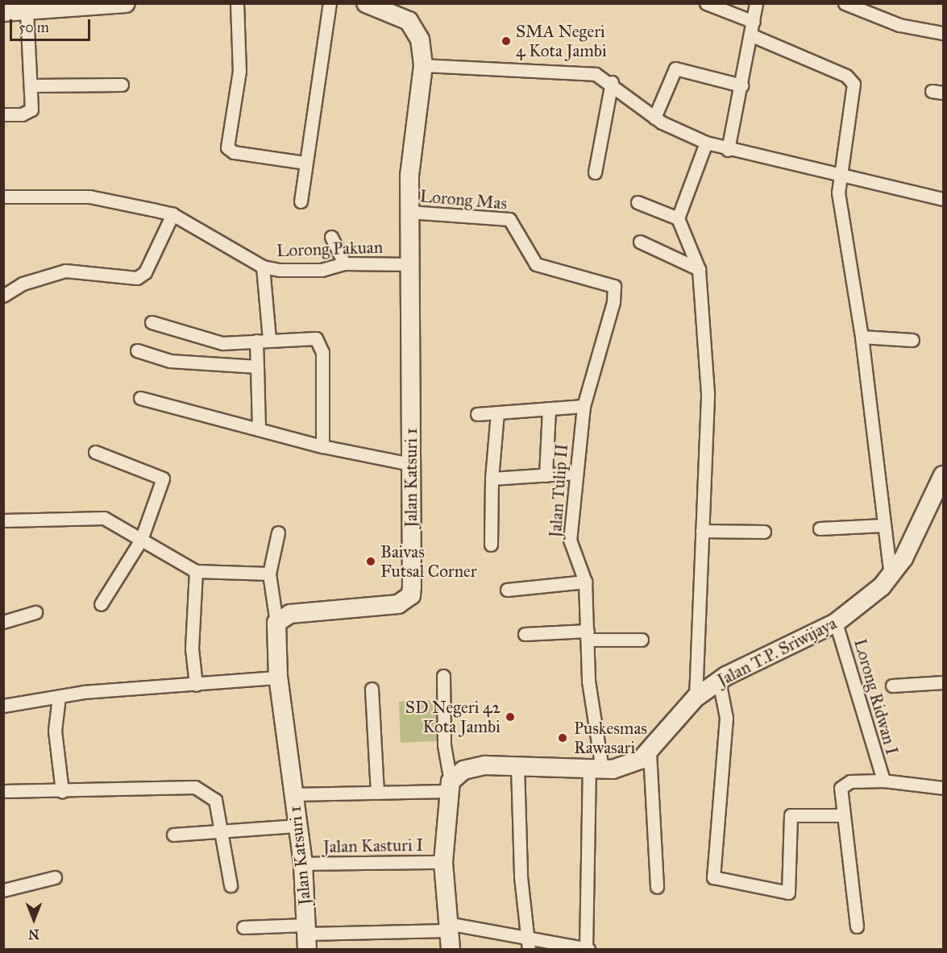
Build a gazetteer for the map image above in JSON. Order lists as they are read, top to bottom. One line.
{"streets":{"street":["Lorong Mas","Lorong Pakuan","Jalan Katsuri 1","Jalan Tulip II","Jalan T.P. Sriwijaya","Lorong Ridwan I","Jalan Kasturi I"]},"crossings":[["Lorong Mas","Jalan Katsuri 1"],["Lorong Mas","Jalan Tulip II"],["Lorong Pakuan","Jalan Katsuri 1"],["Jalan Katsuri 1","Jalan Kasturi I"],["Jalan Tulip II","Jalan T.P. Sriwijaya"],["Jalan T.P. Sriwijaya","Lorong Ridwan I"]],"places":["SMA Negeri 4 Kota Jambi","Baivas Futsal Corner","SD Negeri 42 Kota Jambi","Puskesmas Rawasari"],"scale_bar":"50 m","north":"bottom"}
